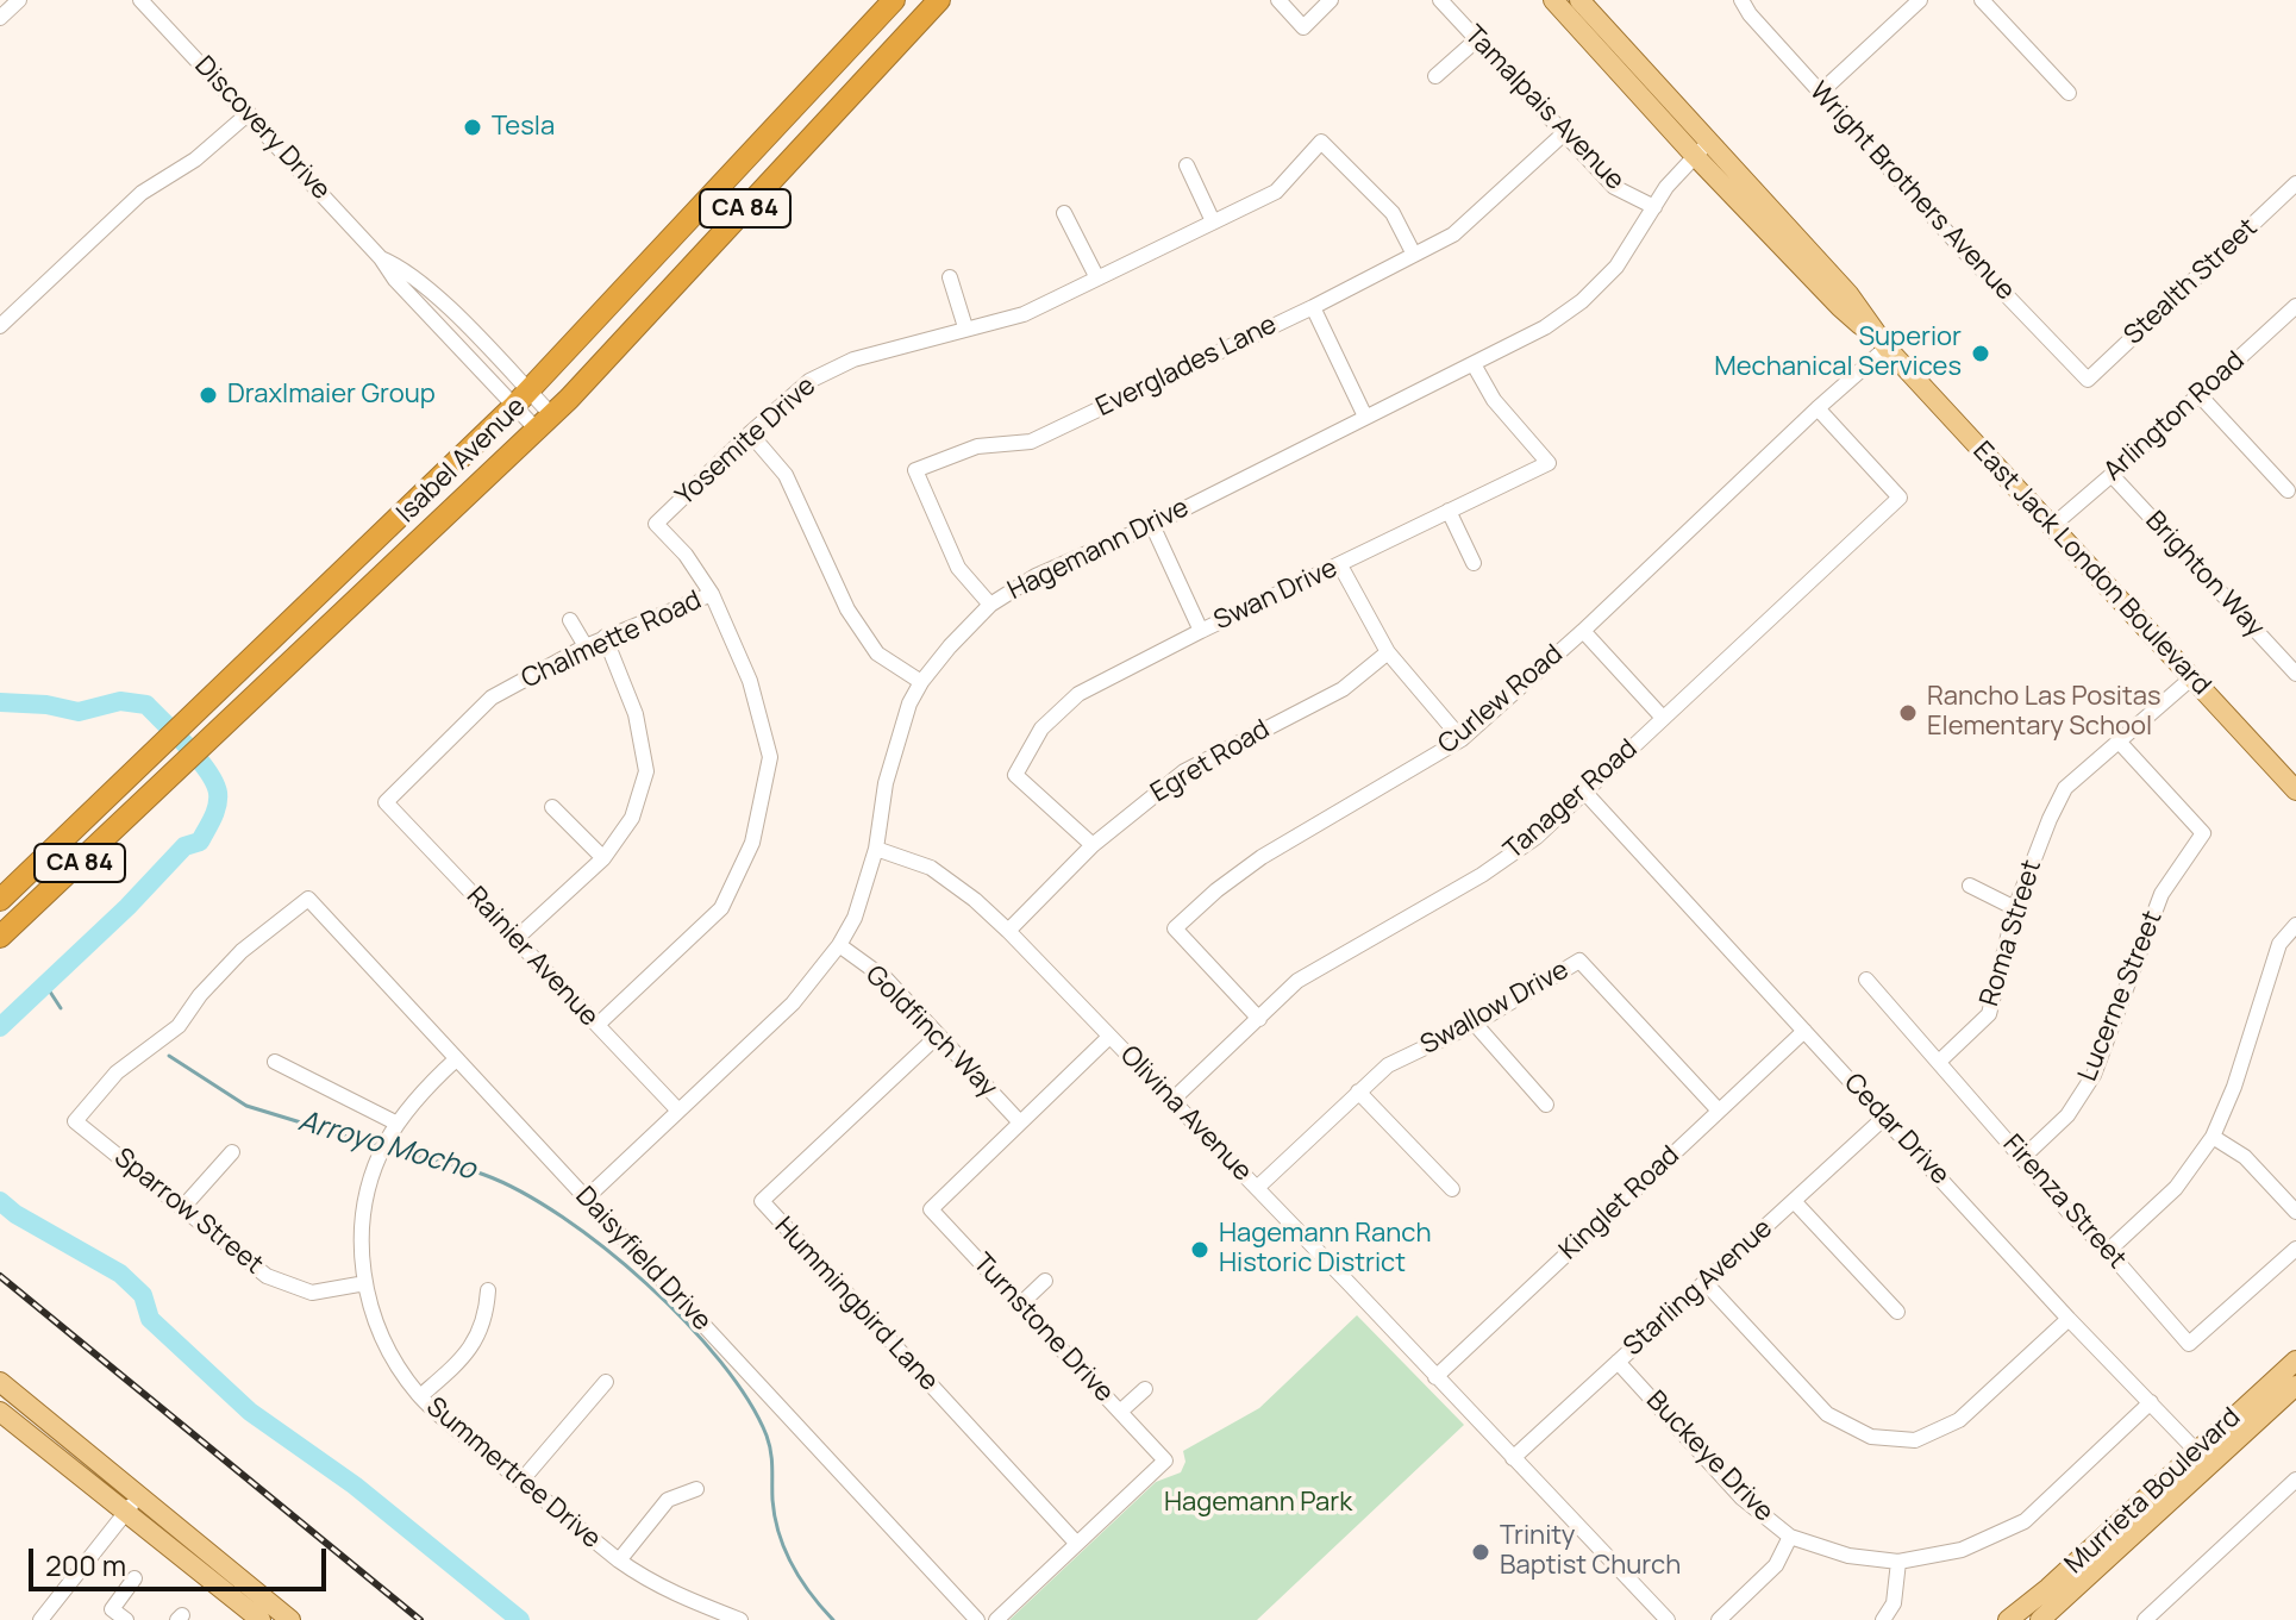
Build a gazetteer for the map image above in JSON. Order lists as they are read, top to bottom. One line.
{"streets":{"highway":["CA 84","Isabel Avenue"],"main road":["East Jack London Boulevard","Murrieta Boulevard"],"street":["Tamalpais Avenue","Discovery Drive","Wright Brothers Avenue","Stealth Street","Everglades Lane","Arlington Road","Yosemite Drive","Hagemann Drive","Brighton Way","Swan Drive","Chalmette Road","Curlew Road","Egret Road","Tanager Road","Roma Street","Rainier Avenue","Lucerne Street","Swallow Drive","Goldfinch Way","Olivina Avenue","Cedar Drive","Firenza Street","Kinglet Road","Sparrow Street","Daisyfield Drive","Starling Avenue","Hummingbird Lane","Turnstone Drive","Buckeye Drive","Summertree Drive"]},"crossings":[["Tamalpais Avenue","Everglades Lane"],["Tamalpais Avenue","Hagemann Drive"],["Discovery Drive","Isabel Avenue"],["Wright Brothers Avenue","Stealth Street"],["Everglades Lane","Yosemite Drive"],["Everglades Lane","Hagemann Drive"],["Arlington Road","East Jack London Boulevard"],["Arlington Road","Brighton Way"],["Yosemite Drive","Chalmette Road"],["Yosemite Drive","Rainier Avenue"],["Hagemann Drive","East Jack London Boulevard"],["Hagemann Drive","Swan Drive"],["Hagemann Drive","Rainier Avenue"],["Hagemann Drive","Goldfinch Way"],["Hagemann Drive","Olivina Avenue"],["Hagemann Drive","Daisyfield Drive"],["East Jack London Boulevard","Curlew Road"],["East Jack London Boulevard","Roma Street"],["Swan Drive","Egret Road"],["Chalmette Road","Rainier Avenue"],["Curlew Road","Tanager Road"],["Egret Road","Olivina Avenue"],["Tanager Road","Olivina Avenue"],["Tanager Road","Cedar Drive"],["Roma Street","Lucerne Street"],["Roma Street","Firenza Street"],["Lucerne Street","Firenza Street"],["Swallow Drive","Olivina Avenue"],["Swallow Drive","Kinglet Road"],["Goldfinch Way","Hummingbird Lane"],["Goldfinch Way","Turnstone Drive"],["Olivina Avenue","Kinglet Road"],["Olivina Avenue","Starling Avenue"],["Olivina Avenue","Turnstone Drive"],["Cedar Drive","Kinglet Road"],["Cedar Drive","Starling Avenue"],["Cedar Drive","Buckeye Drive"],["Cedar Drive","Murrieta Boulevard"],["Sparrow Street","Daisyfield Drive"],["Sparrow Street","Summertree Drive"],["Daisyfield Drive","Summertree Drive"],["Starling Avenue","Buckeye Drive"],["Hummingbird Lane","Turnstone Drive"]],"water":["Arroyo Mocho"],"parks":["Hagemann Park"],"places":["Tesla","Superior Mechanical Services","Draxlmaier Group","Rancho Las Positas Elementary School","Hagemann Ranch Historic District","Trinity Baptist Church"],"scale_bar":"200 m"}
